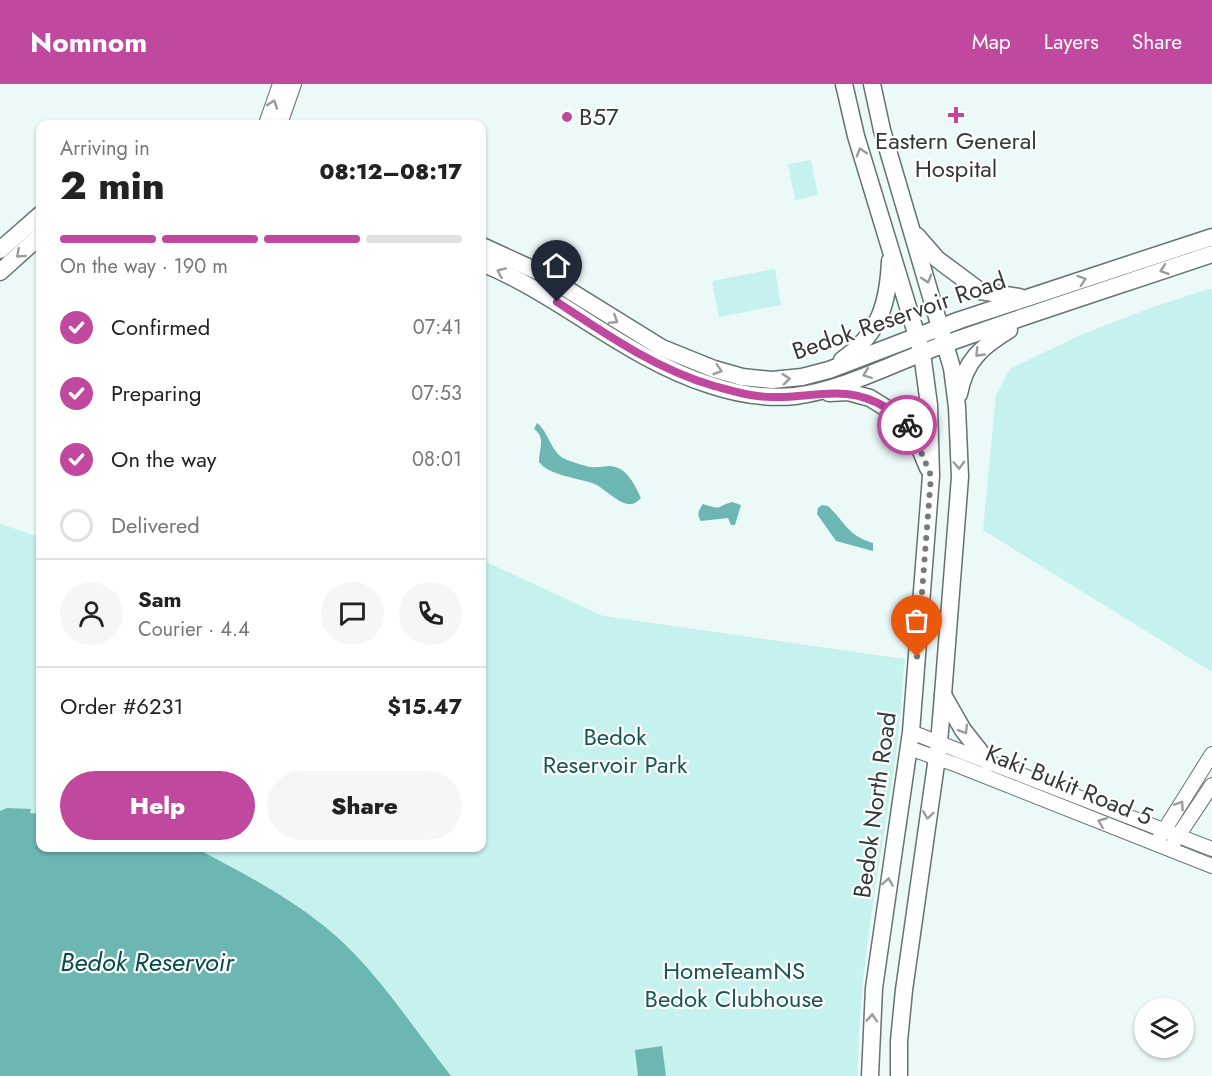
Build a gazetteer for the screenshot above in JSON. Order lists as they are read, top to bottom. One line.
{"streets":{"main road":["Bedok Reservoir Road","Bedok North Road"],"street":["Kaki Bukit Road 5"]},"crossings":[["Bedok Reservoir Road","Bedok North Road"],["Kaki Bukit Road 5","Bedok North Road"]],"water":["Bedok Reservoir"],"parks":["Bedok Reservoir Park","HomeTeamNS Bedok Clubhouse"],"places":{"health":["Eastern General Hospital"],"other":["B57"]},"page":{"header":"Nomnom","nav":["Map","Layers","Share"],"heading":["2 min","Arriving in","08:12–08:17"],"panel":["Sam","Courier · 4.4","Order #6231","$15.47"],"bar":"On the way · 190 m","list":[["Confirmed","07:41"],["Preparing","07:53"],["On the way","08:01"],"Delivered"],"buttons":["Help","Share"]}}
